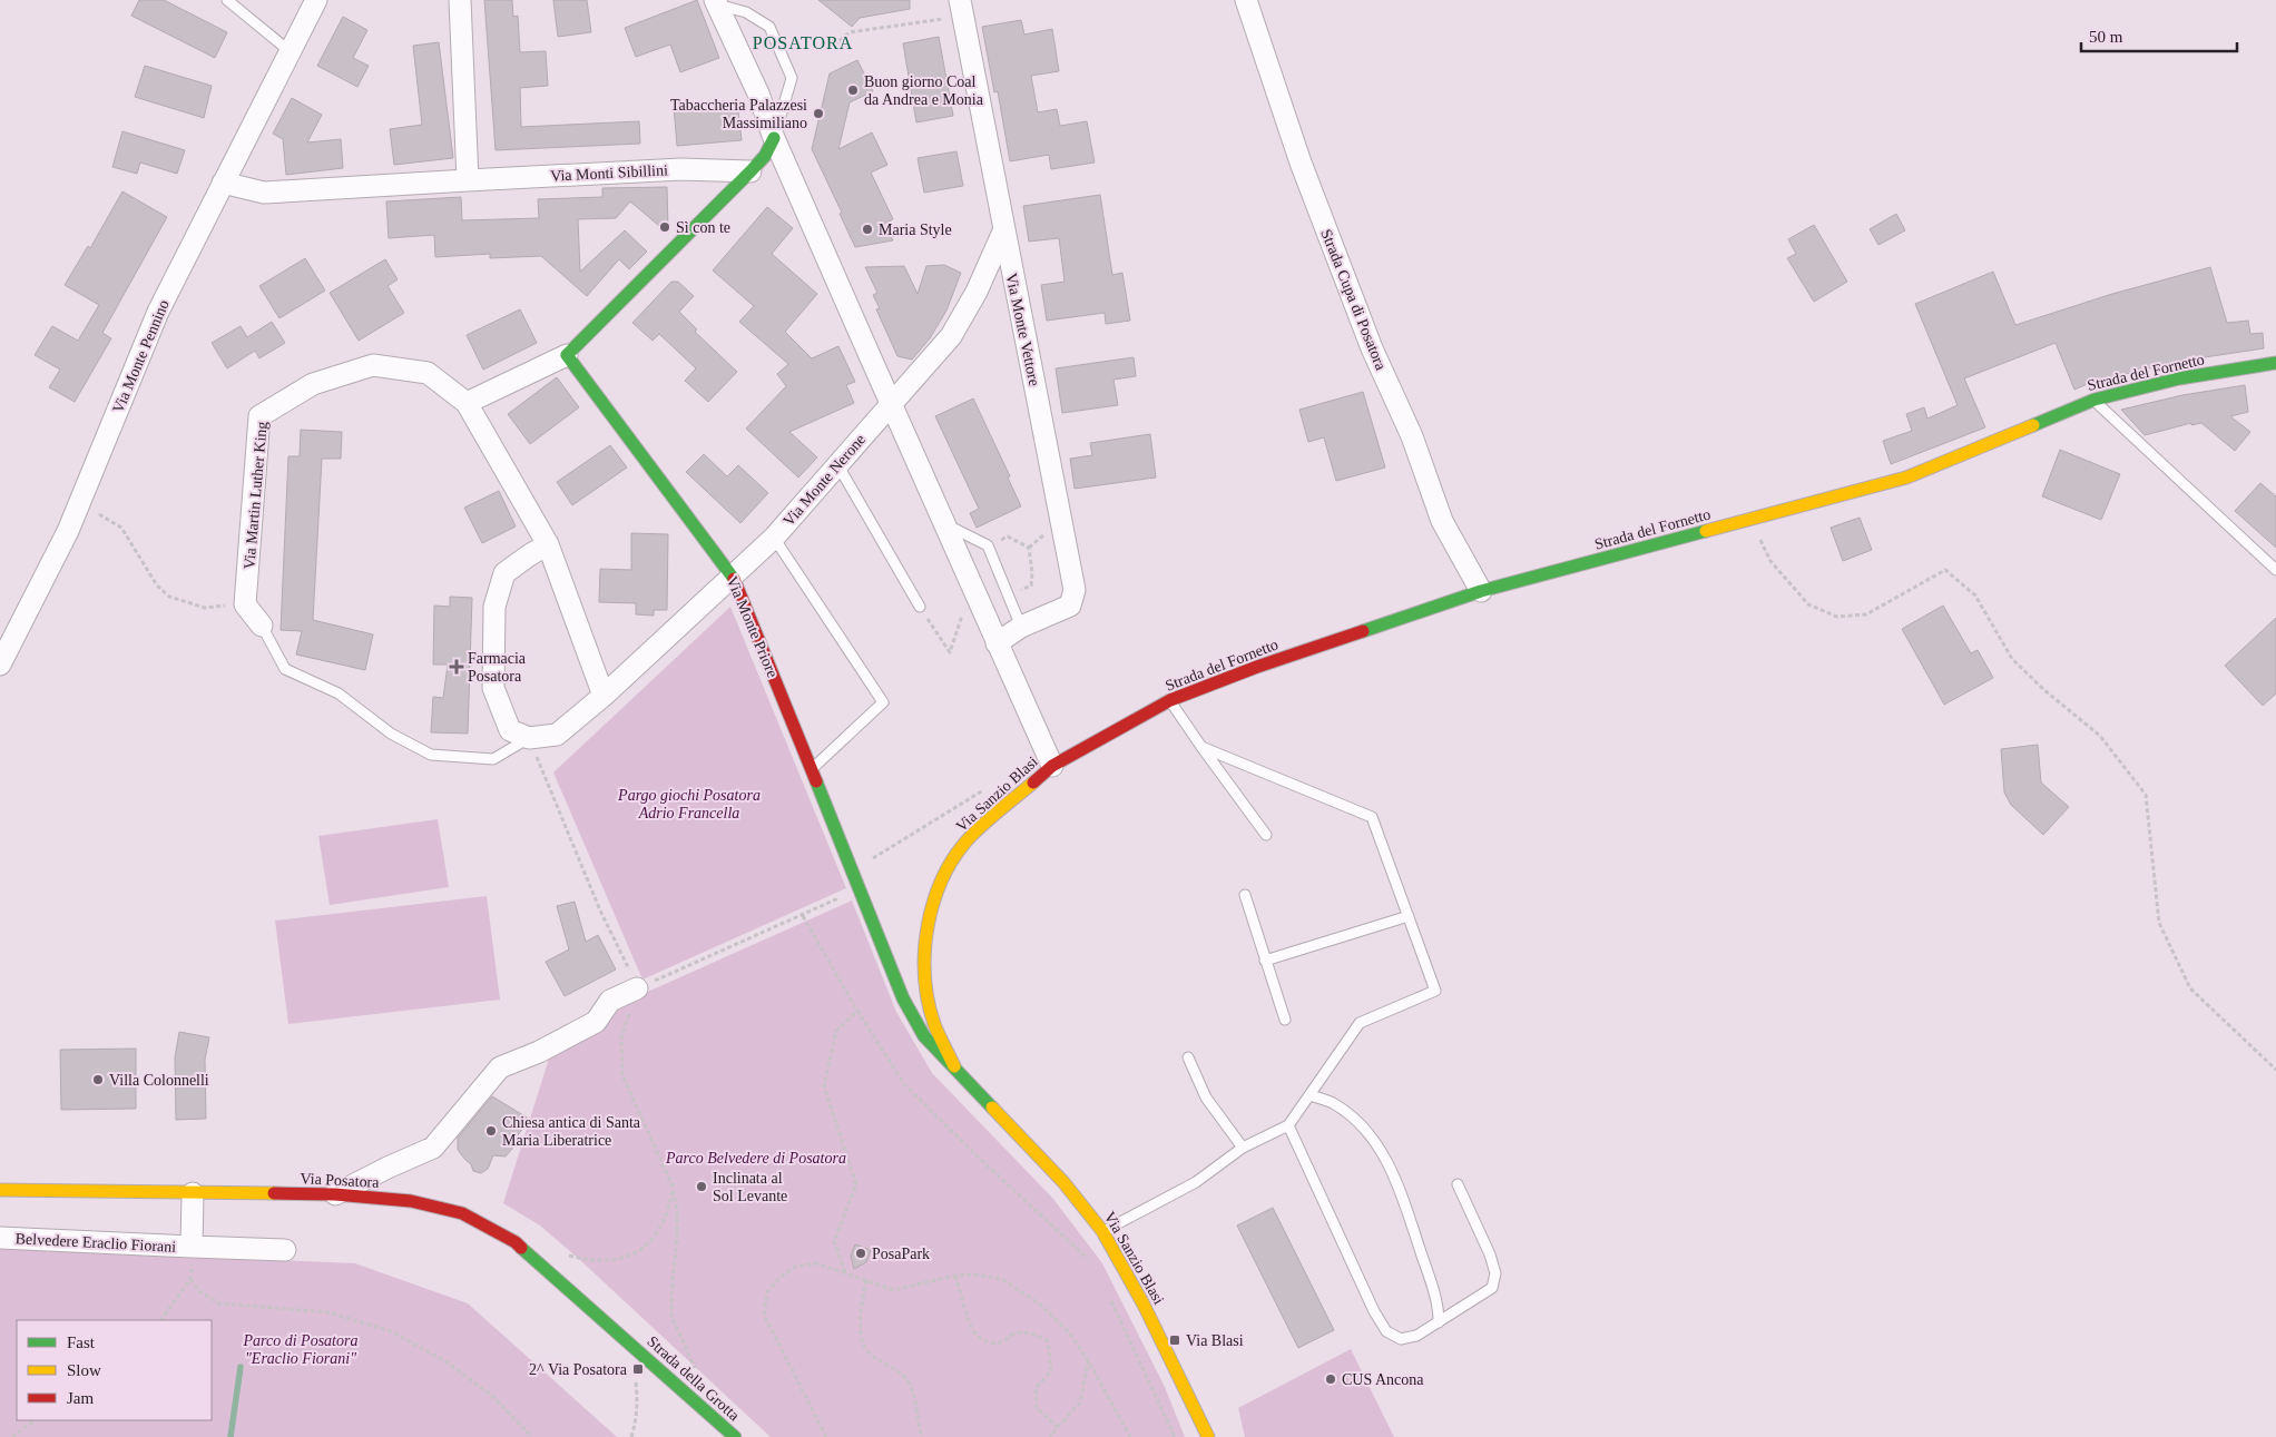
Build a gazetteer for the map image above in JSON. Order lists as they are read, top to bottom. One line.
{"streets":{"street":["Via Monti Sibillini","Strada Cupa di Posatora","Via Monte Vettore","Via Monte Pennino","Strada del Fornetto","Via Monte Nerone","Via Martin Luther King","Via Monte Priore","Via Sanzio Blasi","Via Posatora","Belvedere Eraclio Fiorani","Strada della Grotta"]},"crossings":[["Via Monti Sibillini","Via Monte Pennino"],["Strada Cupa di Posatora","Strada del Fornetto"],["Via Monte Vettore","Via Monte Nerone"],["Strada del Fornetto","Via Sanzio Blasi"],["Via Monte Nerone","Via Martin Luther King"],["Via Monte Nerone","Via Monte Priore"],["Via Monte Priore","Via Sanzio Blasi"],["Via Posatora","Belvedere Eraclio Fiorani"],["Via Posatora","Strada della Grotta"]],"districts":["POSATORA"],"parks":["Pargo giochi Posatora Adrio Francella","Parco Belvedere di Posatora","Parco di Posatora \"Eraclio Fiorani\""],"places":{"other":["Buon giorno Coal da Andrea e Monia","Tabaccheria Palazzesi Massimiliano","Sì con te","Maria Style","Villa Colonnelli","Chiesa antica di Santa Maria Liberatrice","Inclinata al Sol Levante","PosaPark","CUS Ancona"],"health":["Farmacia Posatora"],"transit":["Via Blasi","2^ Via Posatora"]},"legend":["Fast","Slow","Jam"],"scale_bar":"50 m"}
